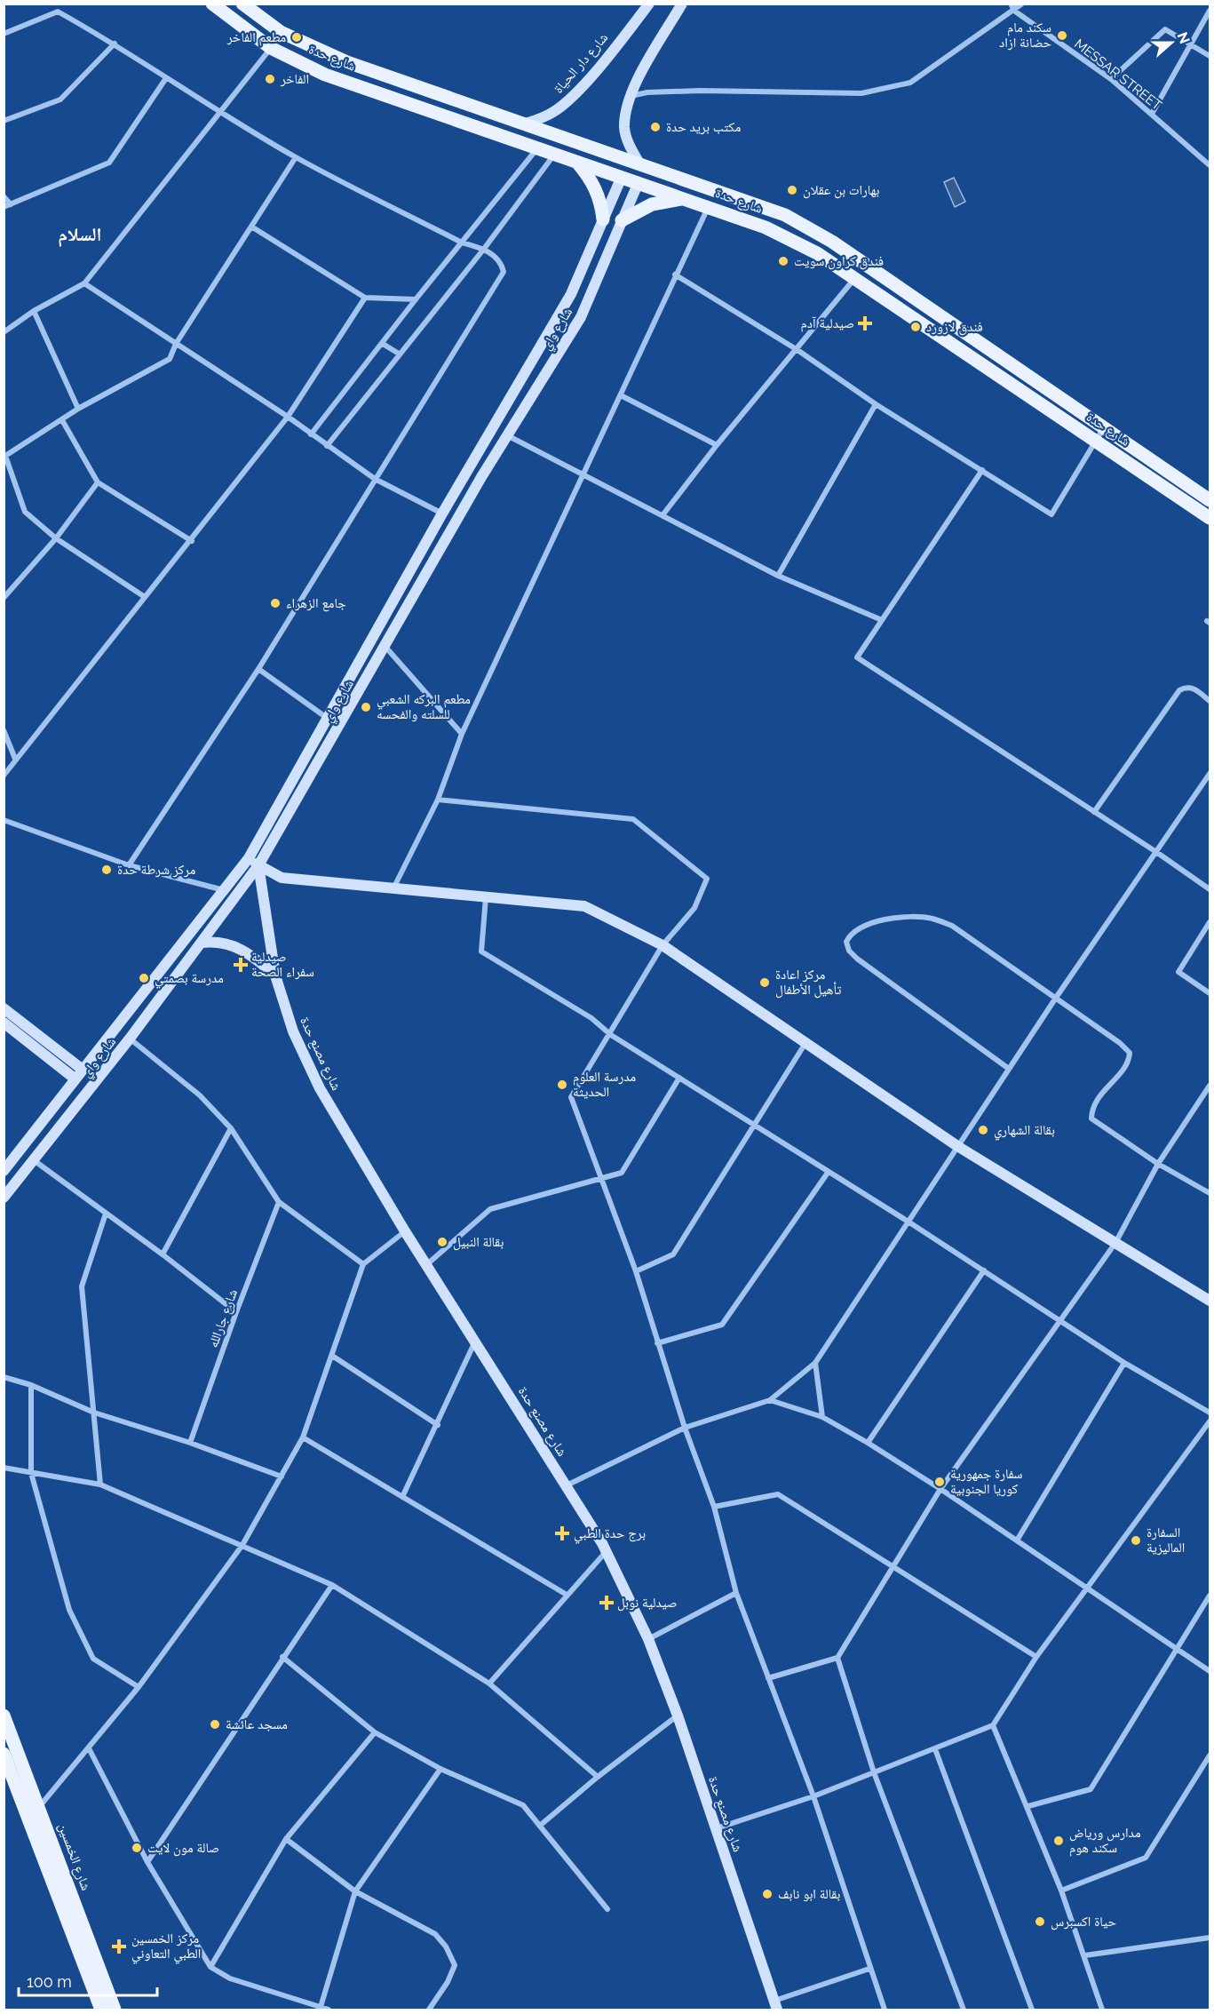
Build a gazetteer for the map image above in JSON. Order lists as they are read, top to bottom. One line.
{"streets":{"main road":["شارع حدة","شارع الخمسين"],"street":["شارع دار الحياة","MESSAR STREET","شارع واي","شارع مصنع حدة","شارع جارالله"]},"crossings":[["شارع حدة","شارع دار الحياة"],["شارع حدة","شارع واي"],["شارع واي","شارع مصنع حدة"]],"districts":["السلام"],"places":{"other":["سكند مام حضانة ازاد","مطعم الفاخر","الفاخر","مكتب بريد حدة","بهارات بن عقلان","فندق كراون سويت","فندق لازورد","جامع الزهراء","مطعم البركه الشعبي للسلته والفحسه","مركز شرطة حدة","مدرسة بصمتي","مركز اعادة تأهيل الأطفال","مدرسة العلوم الحديثة","بقالة الشهاري","بقالة النبيل","سفارة جمهورية كوريا الجنوبية","السفارة الماليزية","مسجد عائشة","مدارس ورياض سكند هوم","صالة مون لايت","بقالة ابو نابف","حياة اكسبرس"],"health":["صيدلية آدم","صيدلية سفراء الصحة","برج حدة الطبي","صيدلية نوبل","مركز الخمسين الطبي التعاوني"]},"scale_bar":"100 m","north":"right"}
